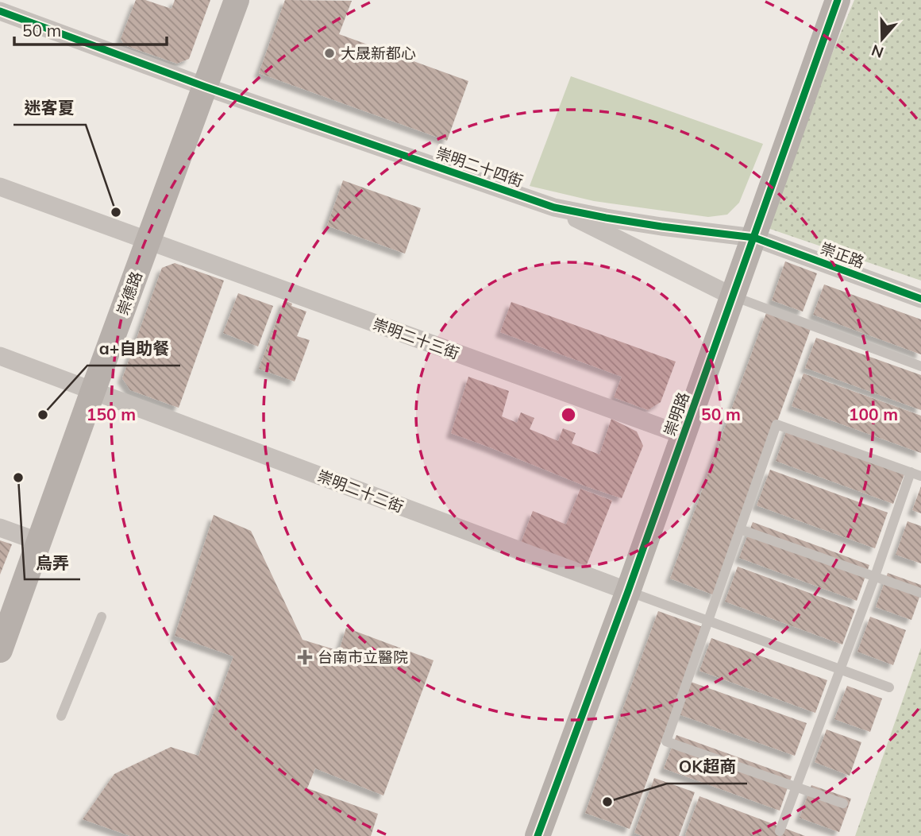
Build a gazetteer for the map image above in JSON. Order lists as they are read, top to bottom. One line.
{"streets":{"street":["崇明二十四街","崇正路","崇德路","崇明二十三街","崇明路","崇明二十二街"]},"crossings":[["崇明二十四街","崇正路"],["崇明二十四街","崇德路"],["崇明二十四街","崇明路"],["崇正路","崇明路"],["崇德路","崇明二十三街"],["崇德路","崇明二十二街"],["崇明二十三街","崇明路"],["崇明路","崇明二十二街"]],"places":{"other":["大晟新都心","迷客夏","a+自助餐","烏弄","OK超商"],"health":["台南市立醫院"]},"scale_bar":"50 m","north":"bottom","rings":["50 m","100 m","150 m"]}
